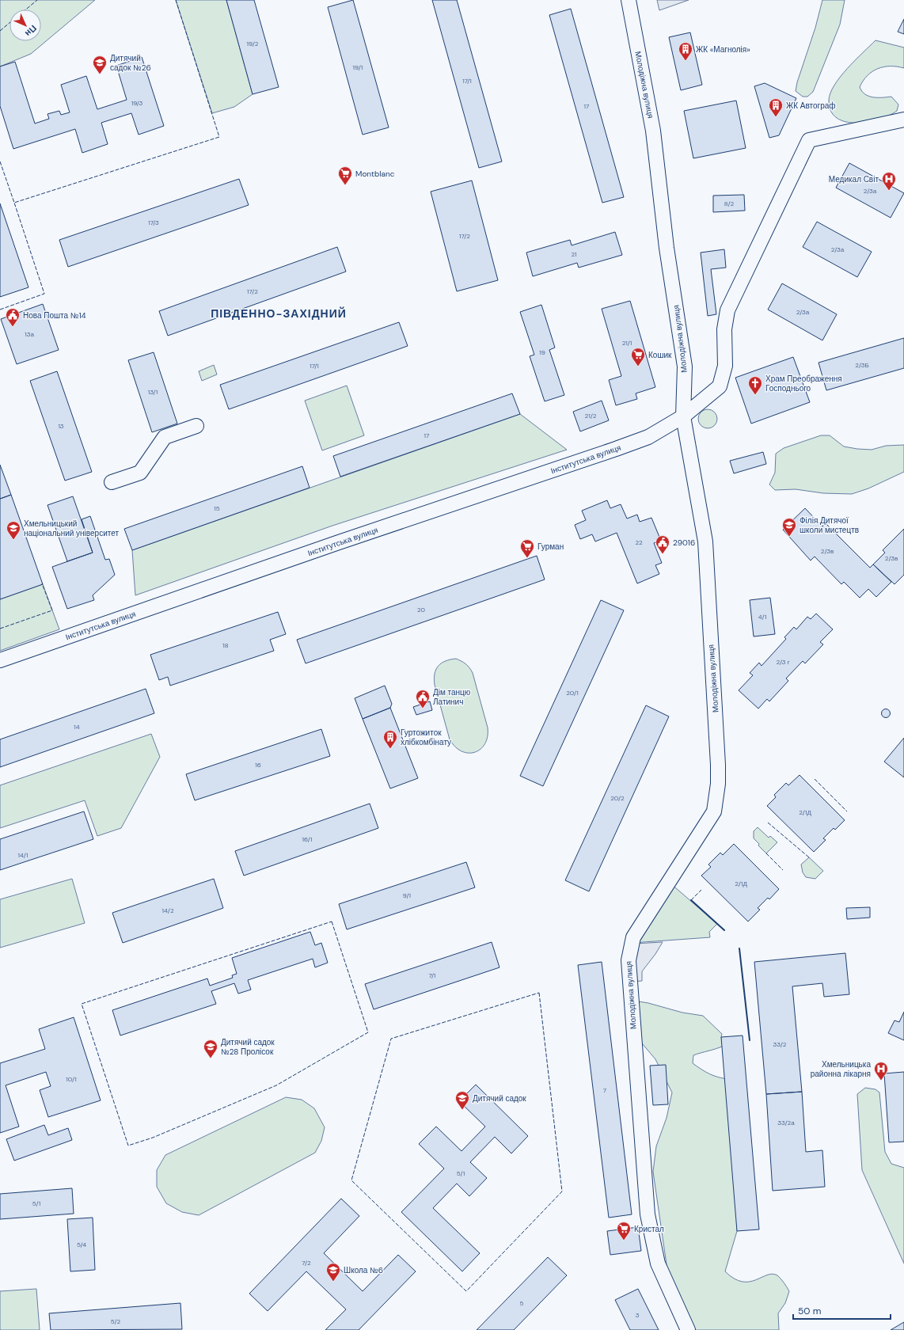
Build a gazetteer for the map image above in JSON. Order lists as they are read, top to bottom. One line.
{"streets":{"street":["Молодіжна вулиця","Інститутська вулиця"]},"crossings":[["Молодіжна вулиця","Інститутська вулиця"]],"districts":["ПІВДЕННО-ЗАХІДНИЙ"],"places":{"building":["ЖК «Магнолія»","ЖК Автограф","Гуртожиток хлібкомбінату"],"school or university":["Дитячий садок №26","Філія Дитячої школи мистецтв","Хмельницький національний університет","Дитячий садок №28 Пролісок","Дитячий садок","Школа №6"],"supermarket":["Montblanc","Кошик","Гурман","Кристал"],"hospital":["Медикал Світ","Хмельницька районна лікарня"],"public building":["Нова Пошта №14","29016","Дім танцю Латинич"],"church":["Храм Преображення Господнього"]},"house_numbers":["19/2","19/1","17/1","19/3","17","2/3а","8/2","17/3","17/2","2/3а","21","17/2","2/3а","13а","21/1","19","2/3Б","17/1","13/1","21/2","13","17","15","22","2/3в","2/3в","20","4/1","18","2/3 г","20/1","14","16","20/2","2/1Д","16/1","14/1","2/1Д","9/1","14/2","7/1","33/2","10/1","7","33/2а","5/1","5/1","5/4","7/2","5","3","5/2"],"scale_bar":"50 m","north":"bottom right"}
